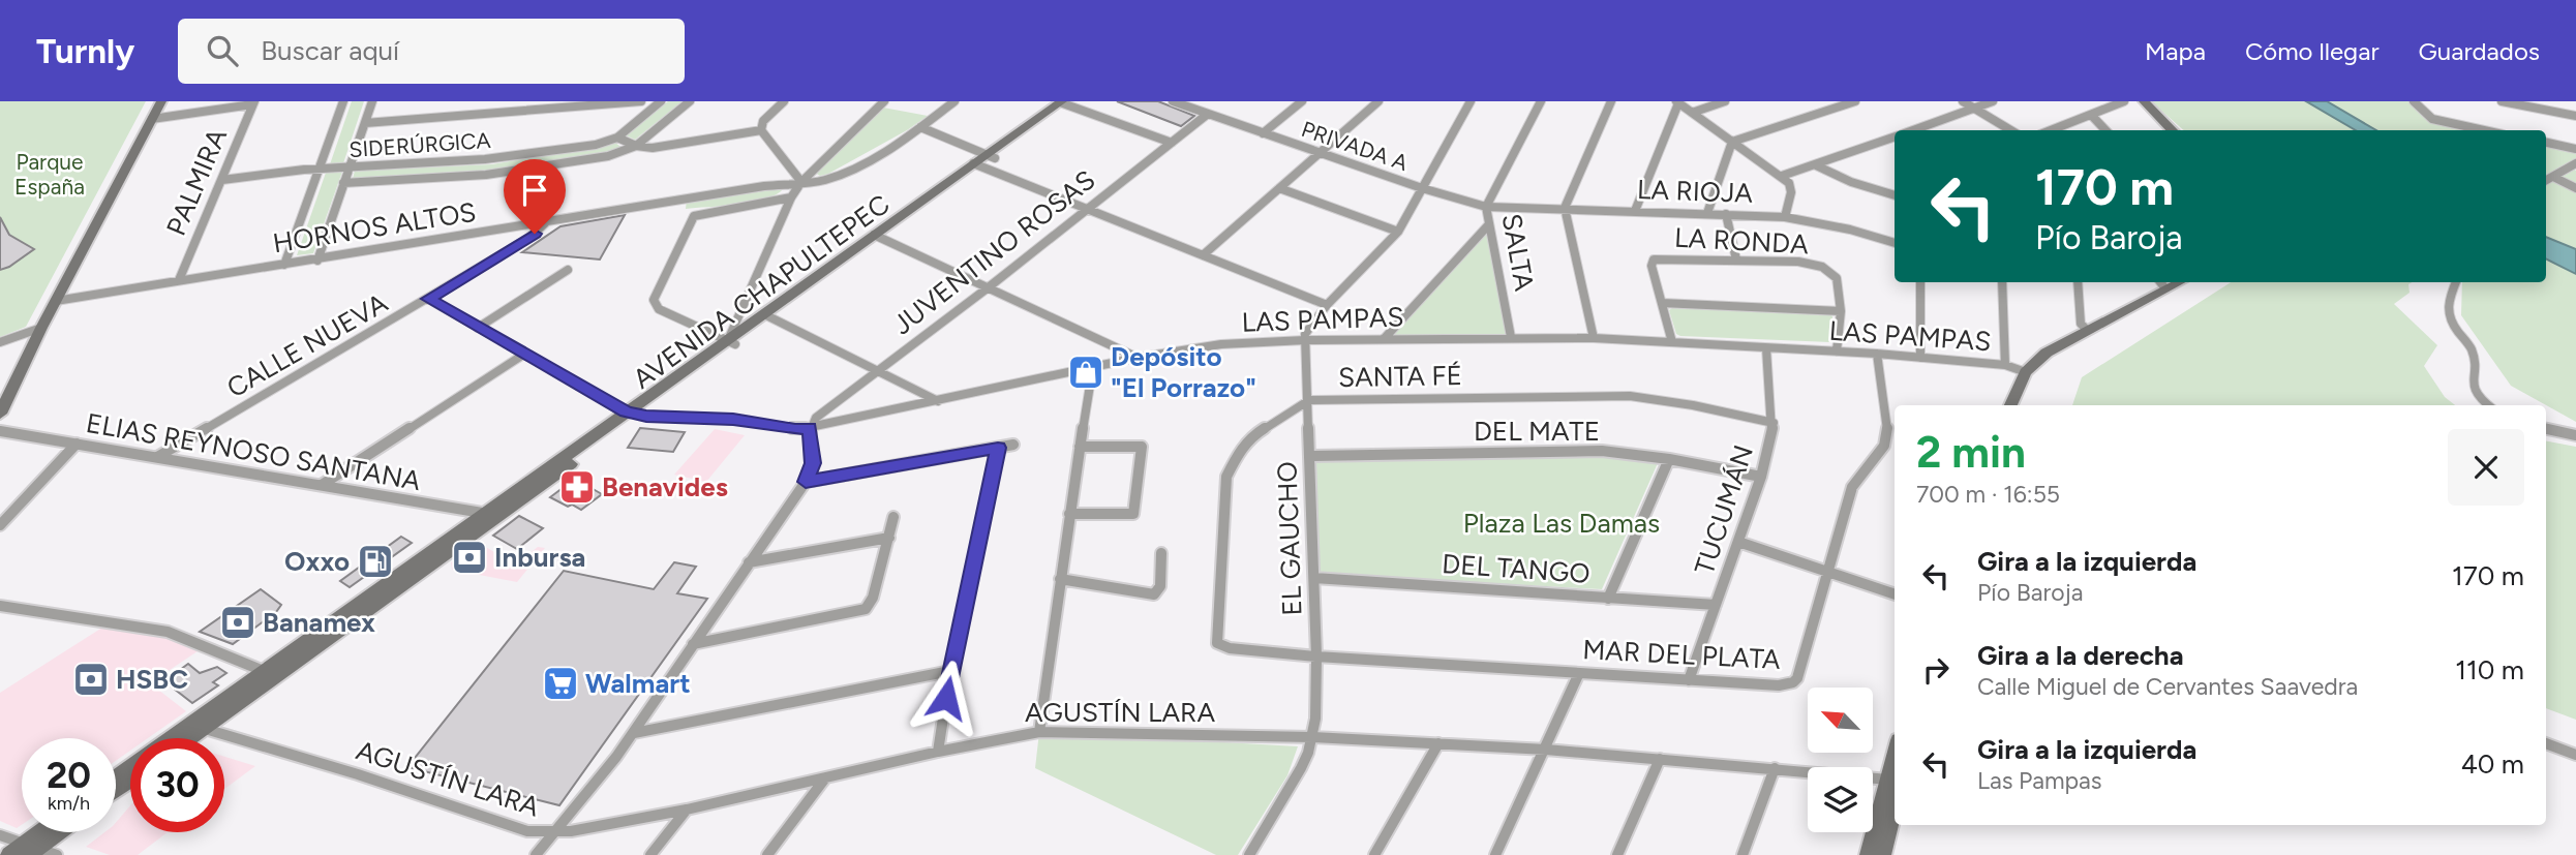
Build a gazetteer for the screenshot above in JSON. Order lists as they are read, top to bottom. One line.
{"streets":{"main road":["AVENIDA CHAPULTEPEC"],"street":["SIDERÚRGICA","PRIVADA A","PALMIRA","LA RIOJA","HORNOS ALTOS","LA RONDA","JUVENTINO ROSAS","SALTA","LAS PAMPAS","CALLE NUEVA","SANTA FÉ","DEL MATE","ELIAS REYNOSO SANTANA","TUCUMÁN","EL GAUCHO","DEL TANGO","MAR DEL PLATA","AGUSTÍN LARA"]},"crossings":[["SIDERÚRGICA","PALMIRA"],["PRIVADA A","LA RIOJA"],["PRIVADA A","JUVENTINO ROSAS"],["PRIVADA A","SALTA"],["PALMIRA","HORNOS ALTOS"],["LA RIOJA","SALTA"],["HORNOS ALTOS","CALLE NUEVA"],["LA RONDA","LAS PAMPAS"],["JUVENTINO ROSAS","LAS PAMPAS"],["SALTA","LAS PAMPAS"],["AVENIDA CHAPULTEPEC","LAS PAMPAS"],["AVENIDA CHAPULTEPEC","ELIAS REYNOSO SANTANA"],["AVENIDA CHAPULTEPEC","AGUSTÍN LARA"],["LAS PAMPAS","TUCUMÁN"],["LAS PAMPAS","EL GAUCHO"],["LAS PAMPAS","MAR DEL PLATA"],["CALLE NUEVA","ELIAS REYNOSO SANTANA"],["SANTA FÉ","TUCUMÁN"],["SANTA FÉ","EL GAUCHO"],["SANTA FÉ","MAR DEL PLATA"],["DEL MATE","TUCUMÁN"],["DEL MATE","EL GAUCHO"],["TUCUMÁN","DEL TANGO"],["TUCUMÁN","MAR DEL PLATA"],["EL GAUCHO","DEL TANGO"],["EL GAUCHO","MAR DEL PLATA"],["EL GAUCHO","AGUSTÍN LARA"]],"parks":["Parque España","Plaza Las Damas"],"places":{"shop":["Depósito \"El Porrazo\""],"pharmacy":["Benavides"],"bank":["Inbursa","Banamex","HSBC"],"fuel station":["Oxxo"],"supermarket":["Walmart"]},"north":"top left","page":{"header":"Turnly","search":"Buscar aquí","nav":["Mapa","Cómo llegar","Guardados"],"turn":["170 m","Pío Baroja"],"heading":["2 min","700 m · 16:55"],"list":[{"name":"Gira a la izquierda","note":"Pío Baroja","value":"170 m"},{"name":"Gira a la derecha","note":"Calle Miguel de Cervantes Saavedra","value":"110 m"},{"name":"Gira a la izquierda","note":"Las Pampas","value":"40 m"}],"speed":"20 km/h","limit":"30"}}
